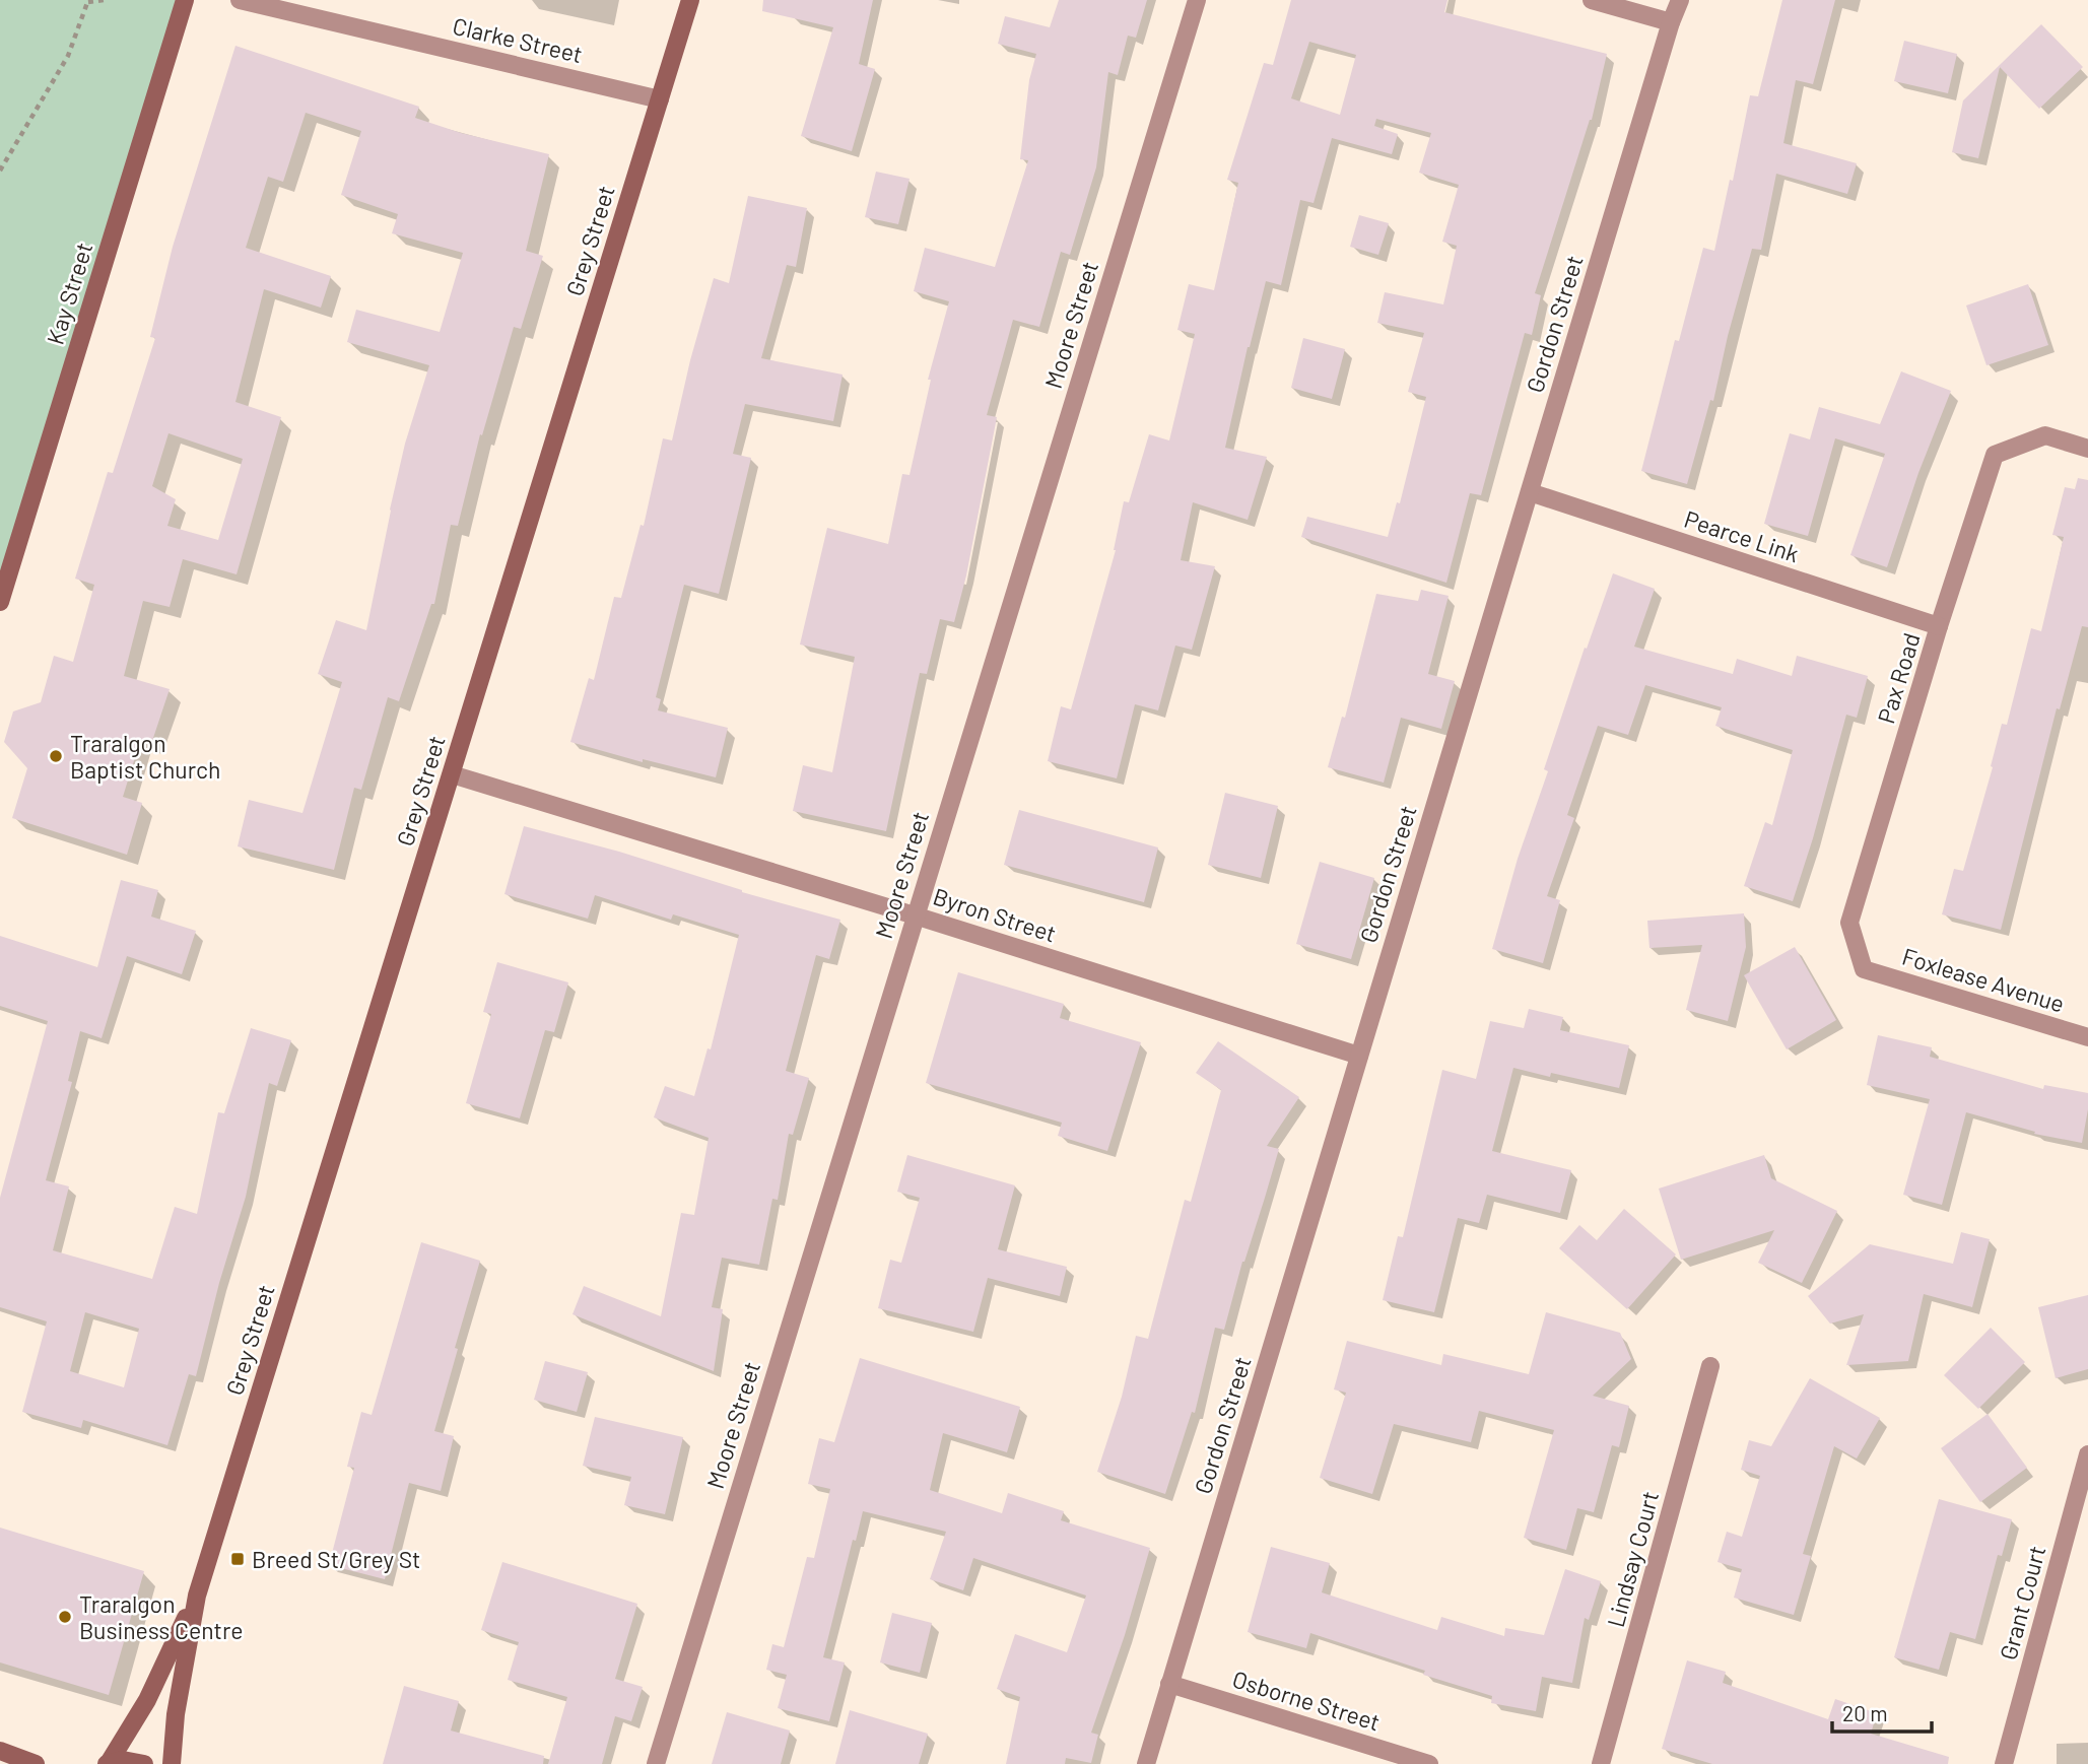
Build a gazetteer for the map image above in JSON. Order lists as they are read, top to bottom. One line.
{"streets":{"main road":["Grey Street","Kay Street"],"street":["Clarke Street","Gordon Street","Moore Street","Pearce Link","Pax Road","Byron Street","Foxlease Avenue","Lindsay Court","Grant Court","Osborne Street"]},"crossings":[["Clarke Street","Grey Street"],["Grey Street","Byron Street"],["Gordon Street","Pearce Link"],["Gordon Street","Byron Street"],["Gordon Street","Osborne Street"],["Moore Street","Byron Street"],["Pearce Link","Pax Road"],["Pax Road","Foxlease Avenue"]],"places":{"other":["Traralgon Baptist Church","Traralgon Business Centre"],"transit":["Breed St/Grey St"]},"scale_bar":"20 m"}
